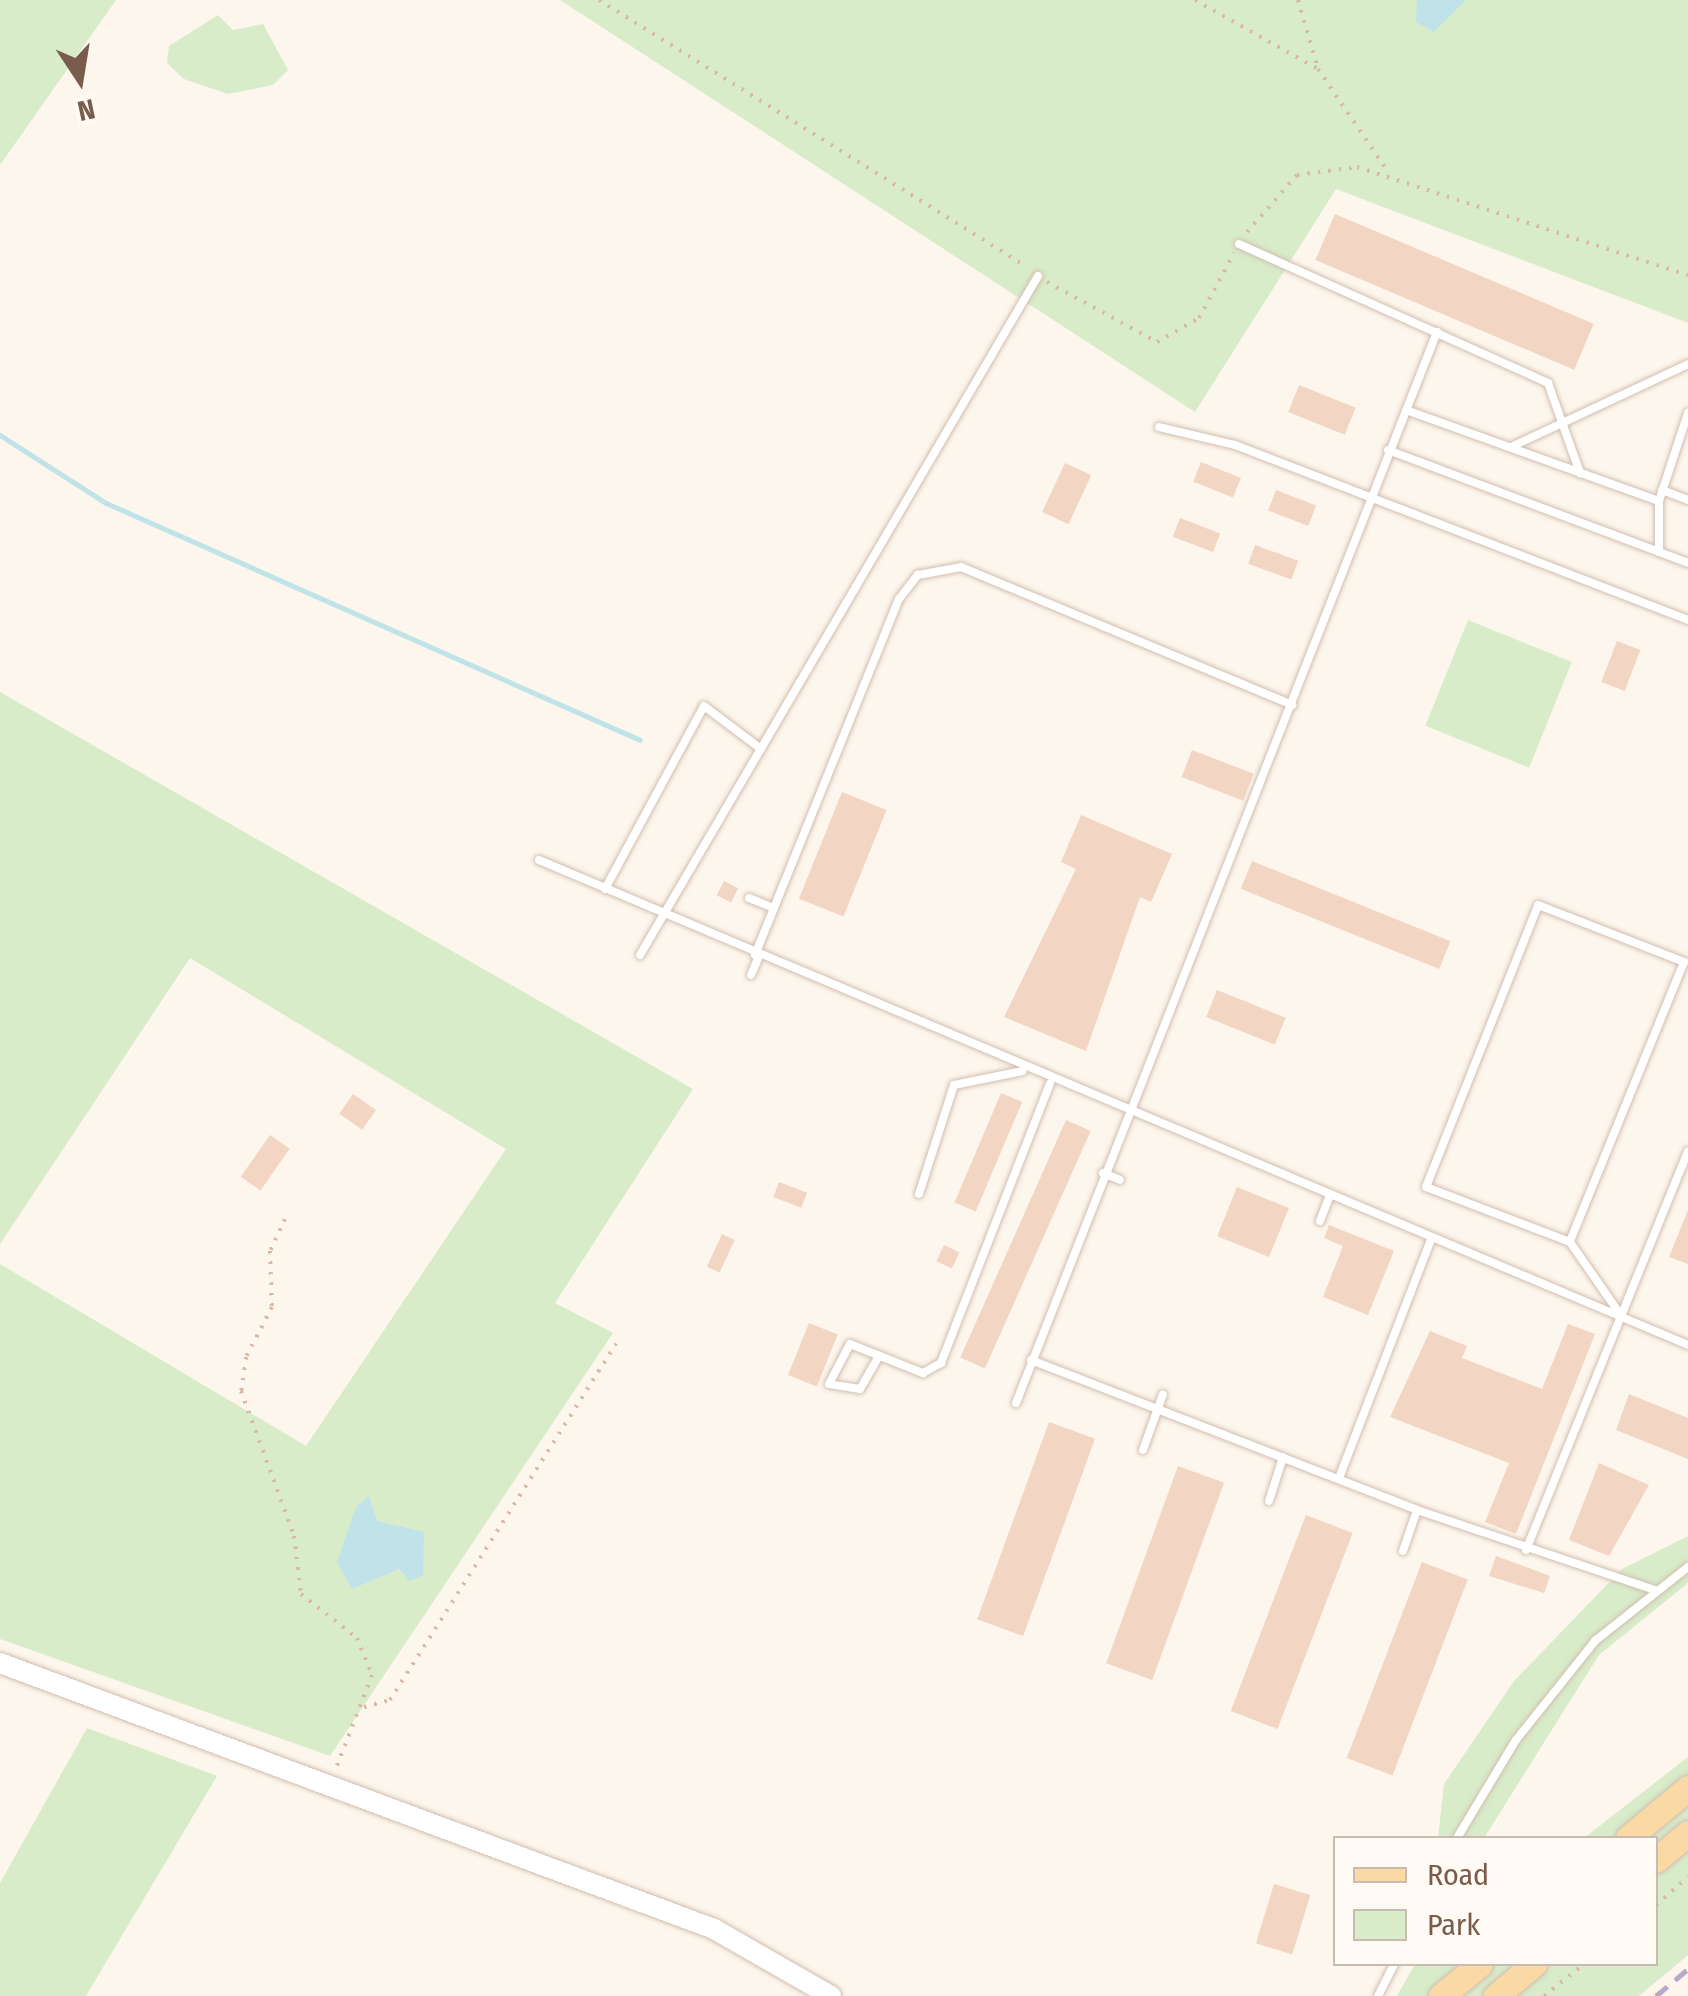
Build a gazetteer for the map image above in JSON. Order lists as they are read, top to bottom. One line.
{"legend":["Road","Park"],"north":"bottom"}
